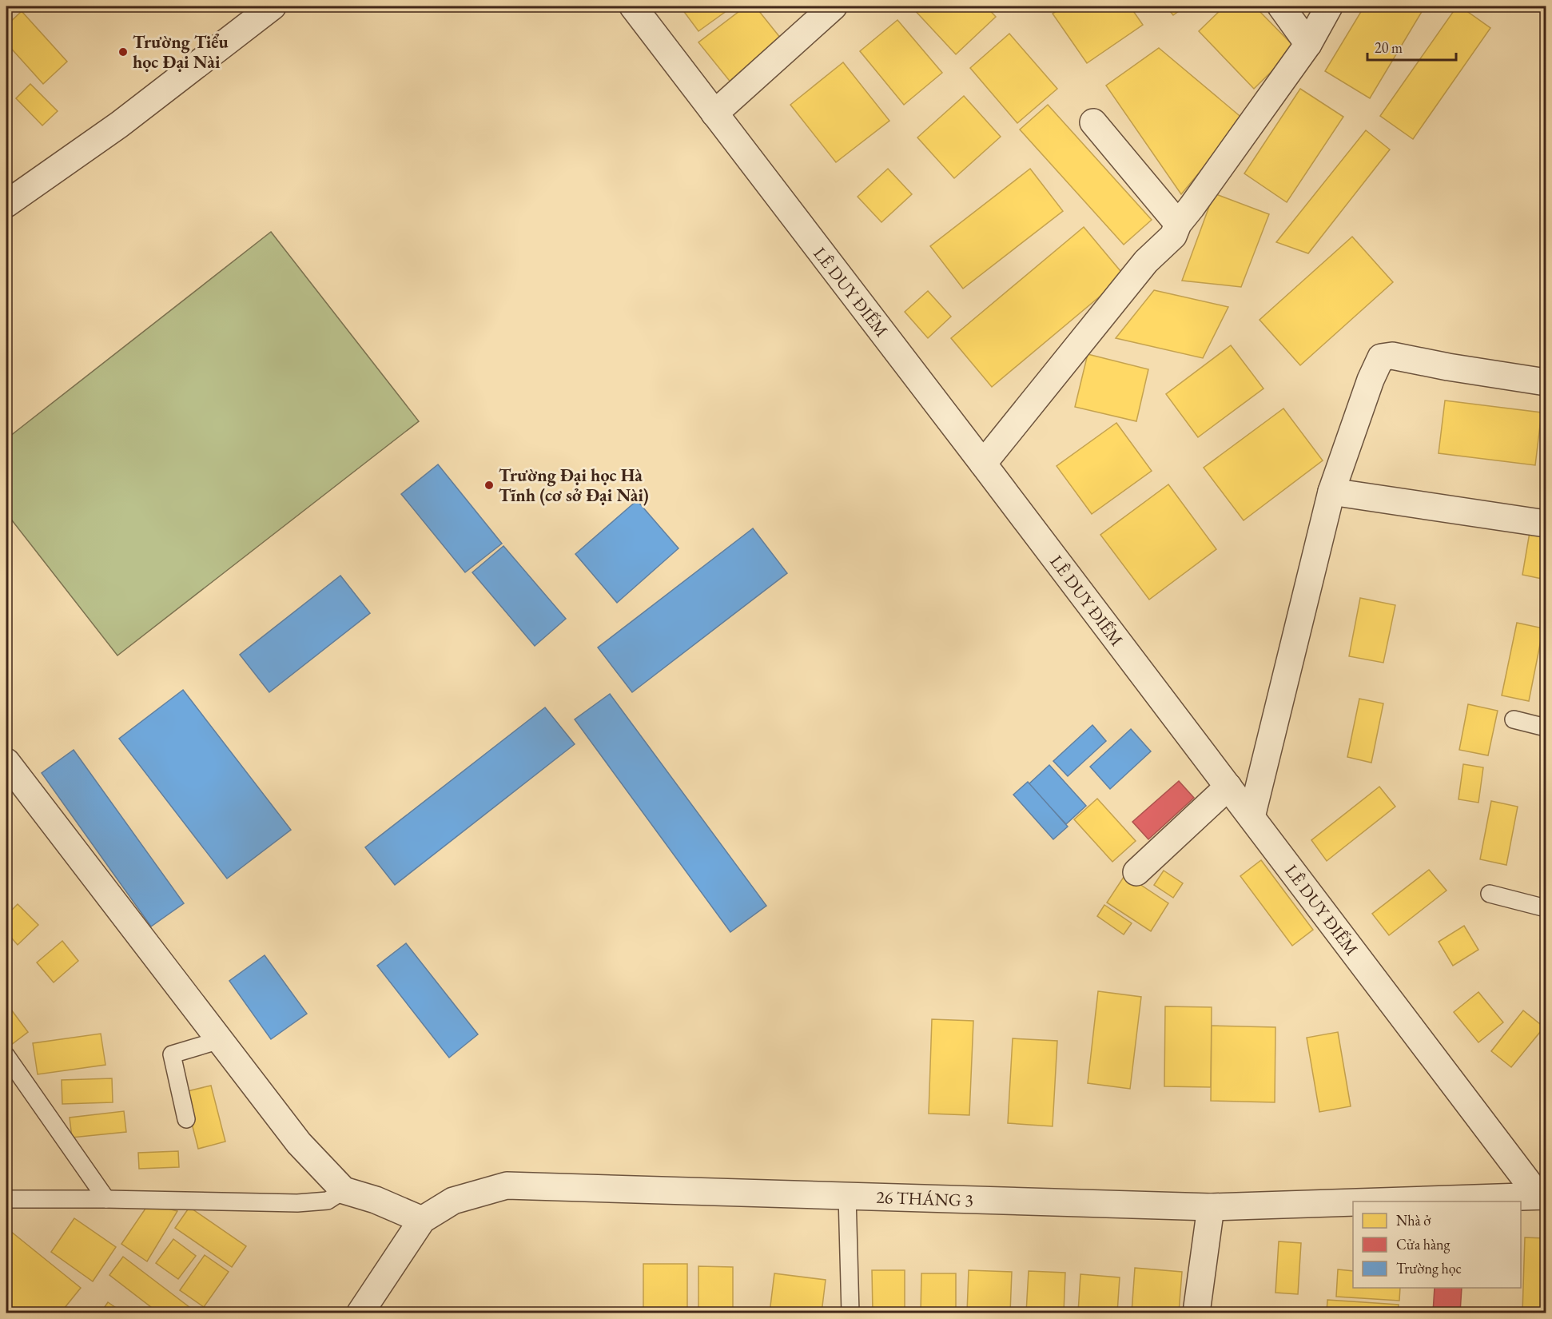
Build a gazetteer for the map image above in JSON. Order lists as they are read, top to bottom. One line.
{"streets":{"street":["LÊ DUY ĐIẾM","26 THÁNG 3"]},"crossings":[["LÊ DUY ĐIẾM","26 THÁNG 3"]],"places":["Trường Tiểu học Đại Nài","Trường Đại học Hà Tĩnh (cơ sở Đại Nài)"],"legend":["Nhà ở","Cửa hàng","Trường học"],"scale_bar":"20 m"}
